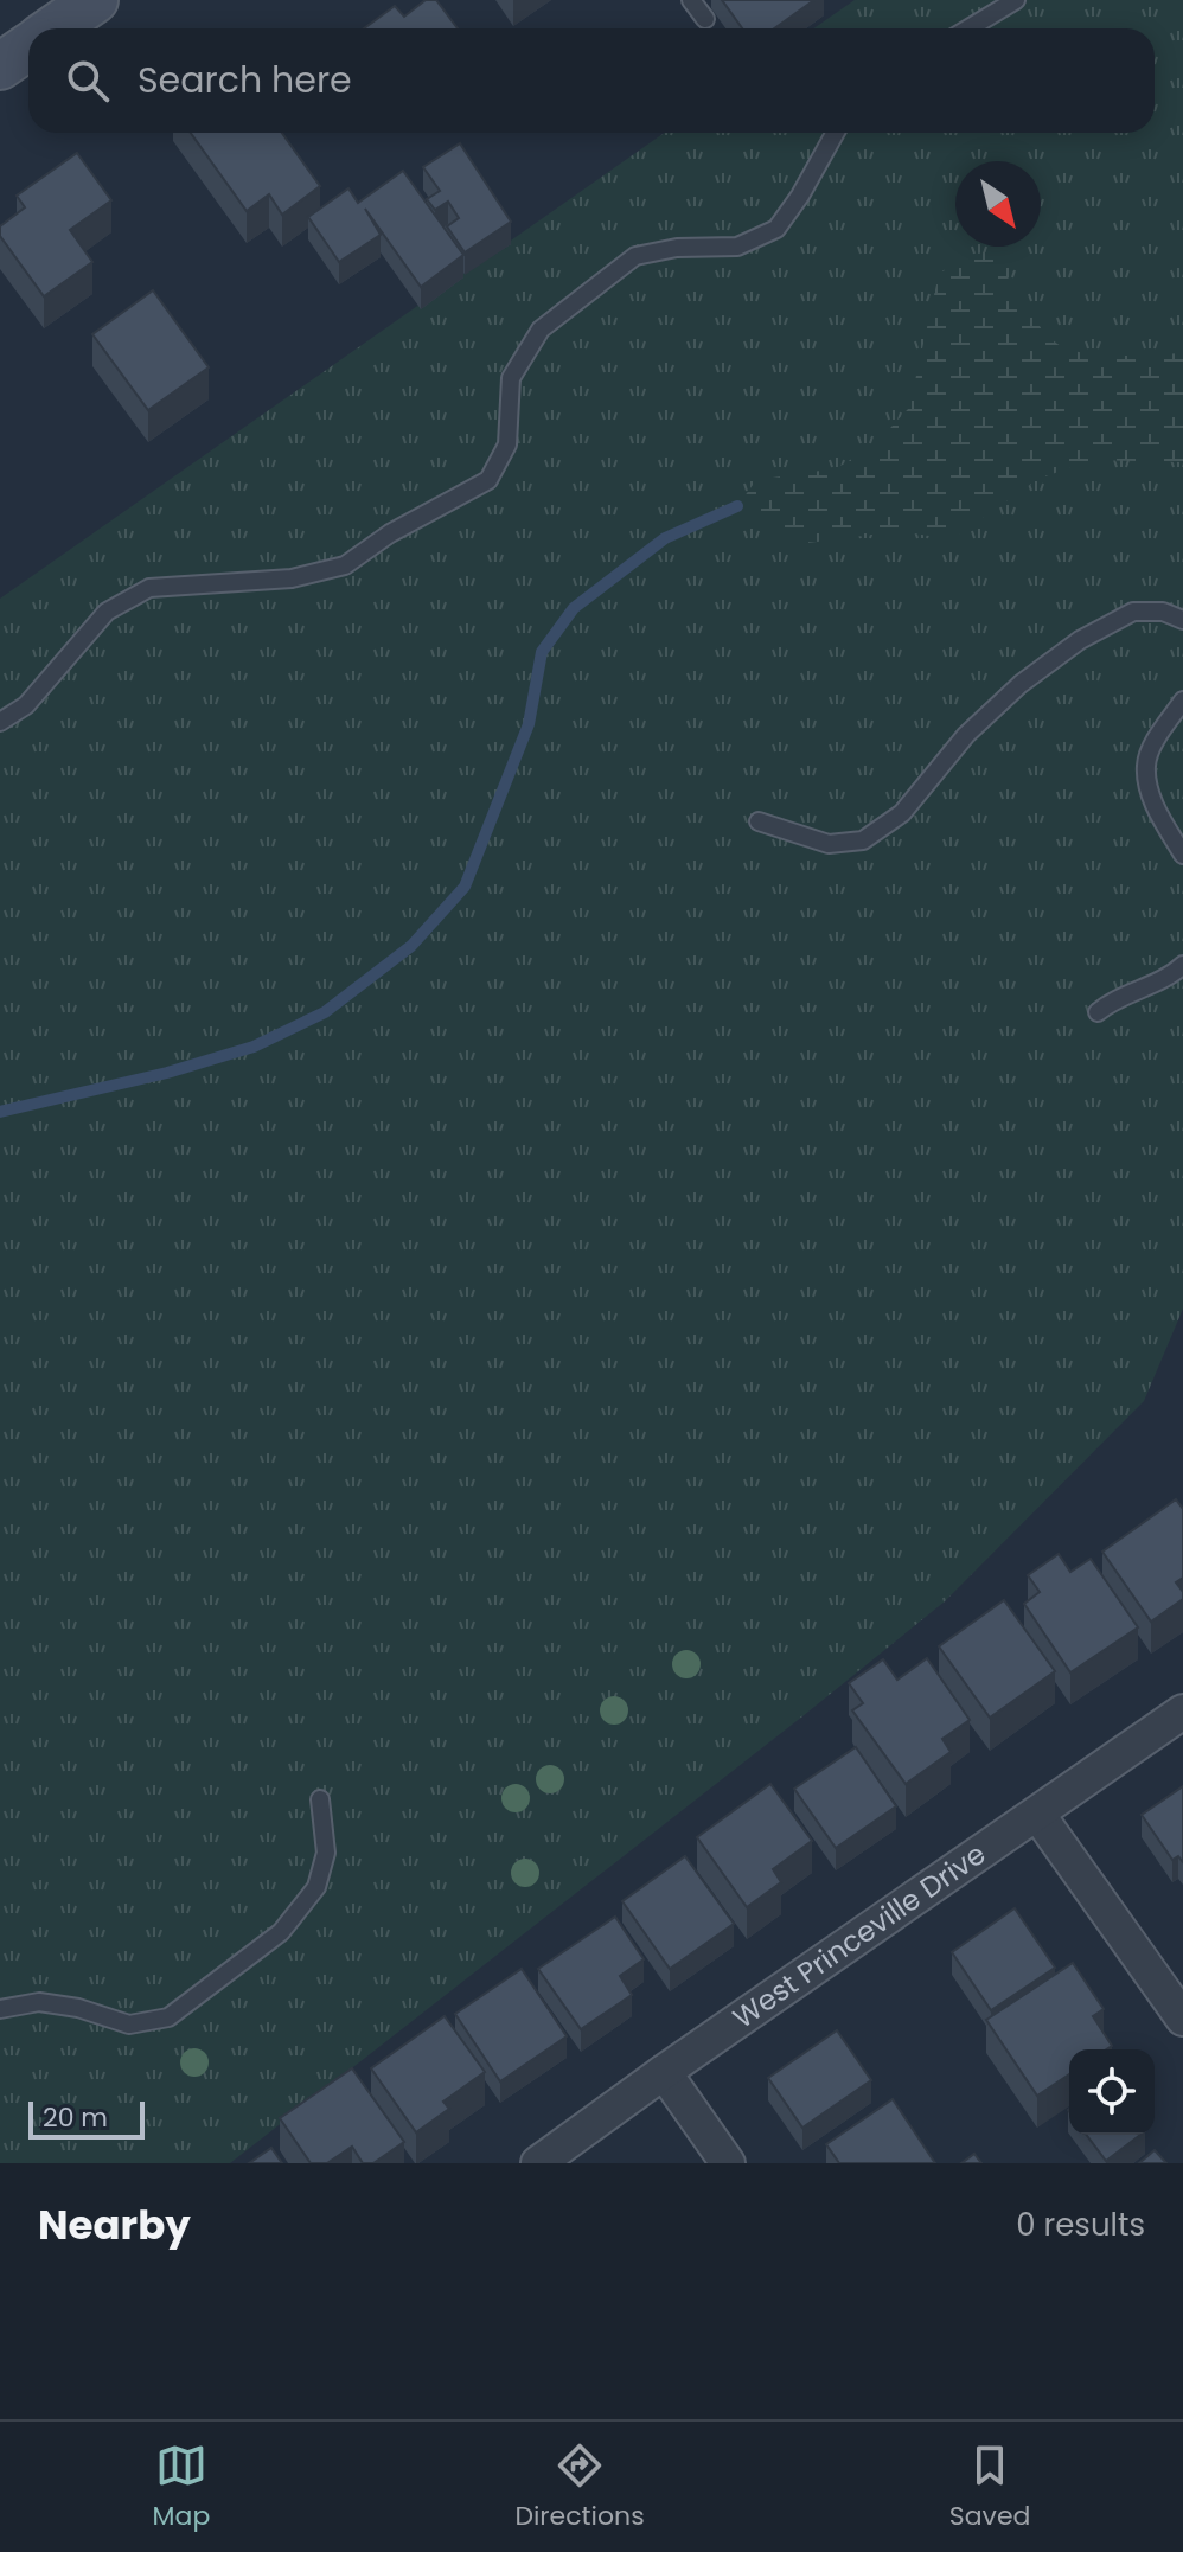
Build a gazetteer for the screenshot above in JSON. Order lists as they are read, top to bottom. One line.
{"streets":{"street":["West Princeville Drive"]},"scale_bar":"20 m","north":"bottom right","page":{"search":"Search here","scale":"20 m","heading":["Nearby","0 results"],"nav":["Map","Directions","Saved"]}}
